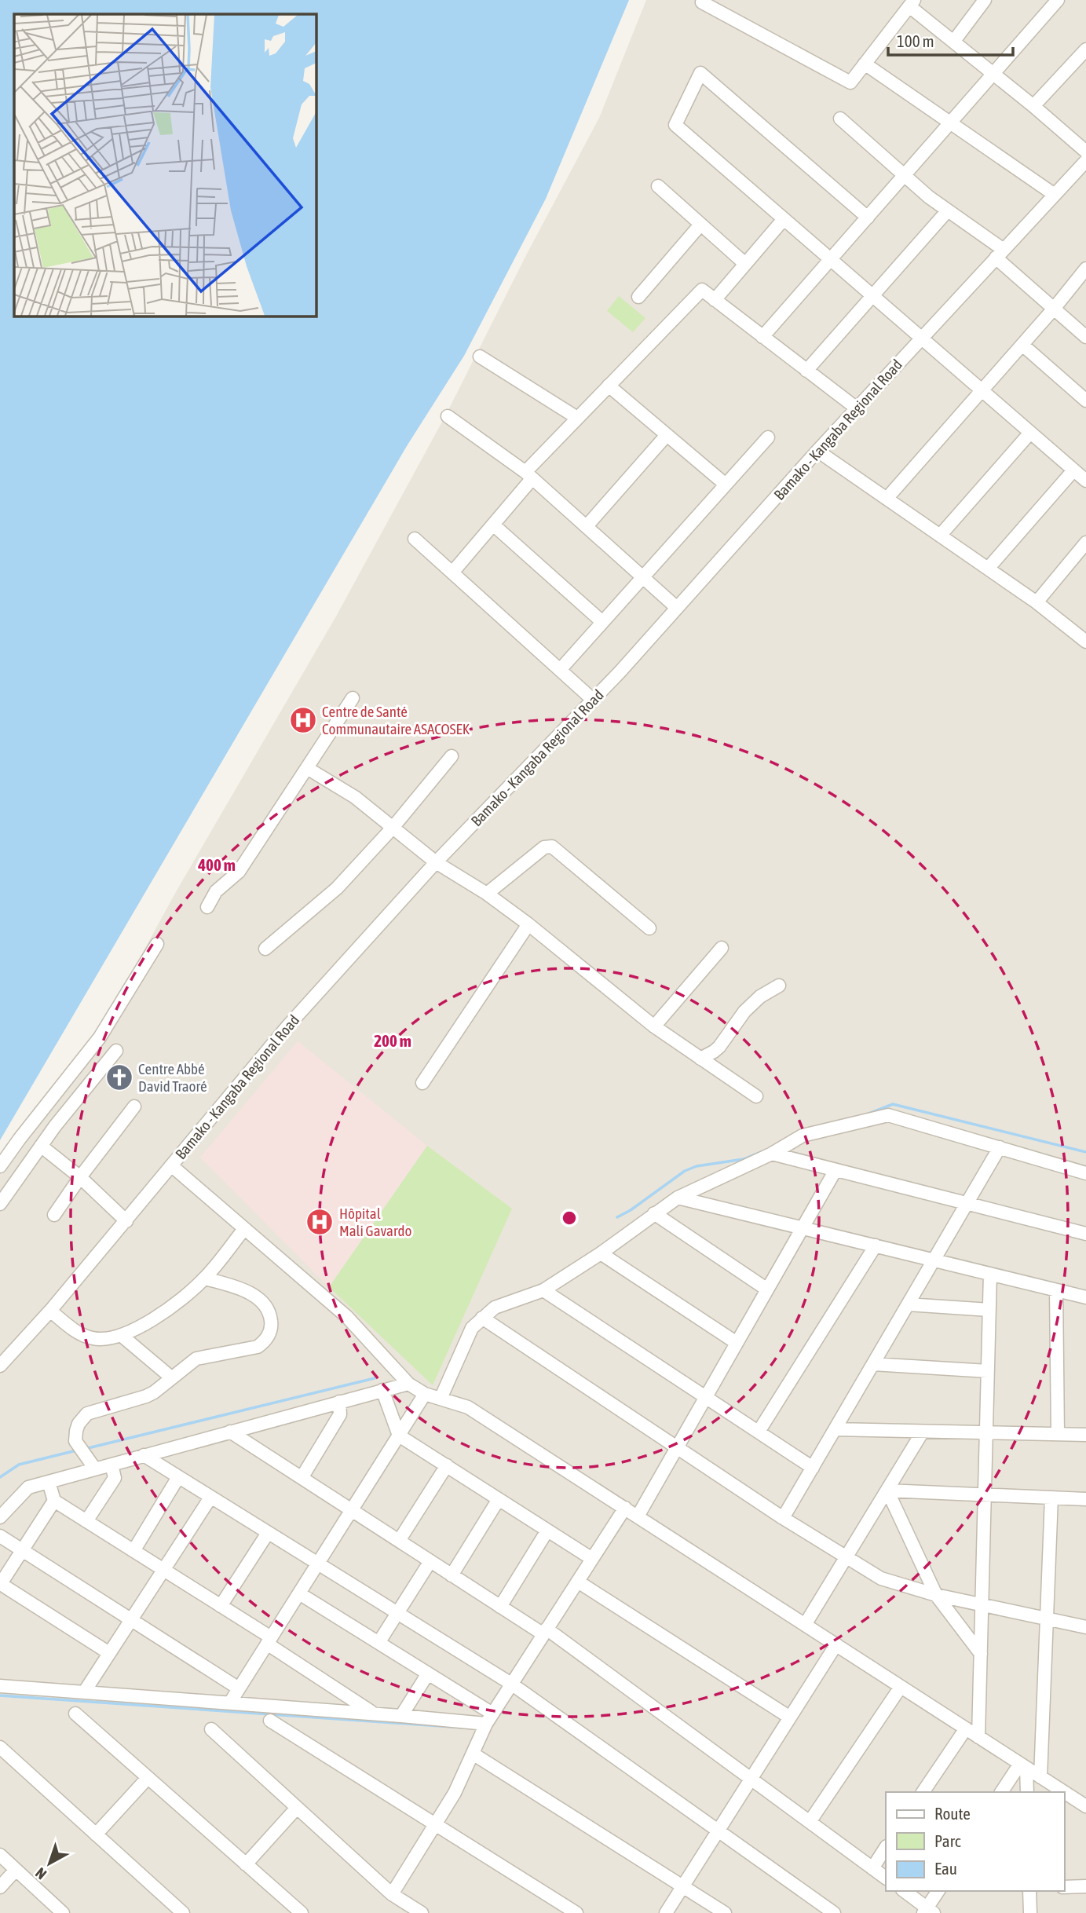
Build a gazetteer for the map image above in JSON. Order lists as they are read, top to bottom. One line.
{"streets":{"street":["Bamako - Kangaba Regional Road"]},"places":{"hospital":["Centre de Santé Communautaire ASACOSEK","Hôpital Mali Gavardo"],"church":["Centre Abbé David Traoré"]},"legend":["Route","Parc","Eau"],"scale_bar":"100 m","north":"bottom left","rings":["400 m","200 m"]}
